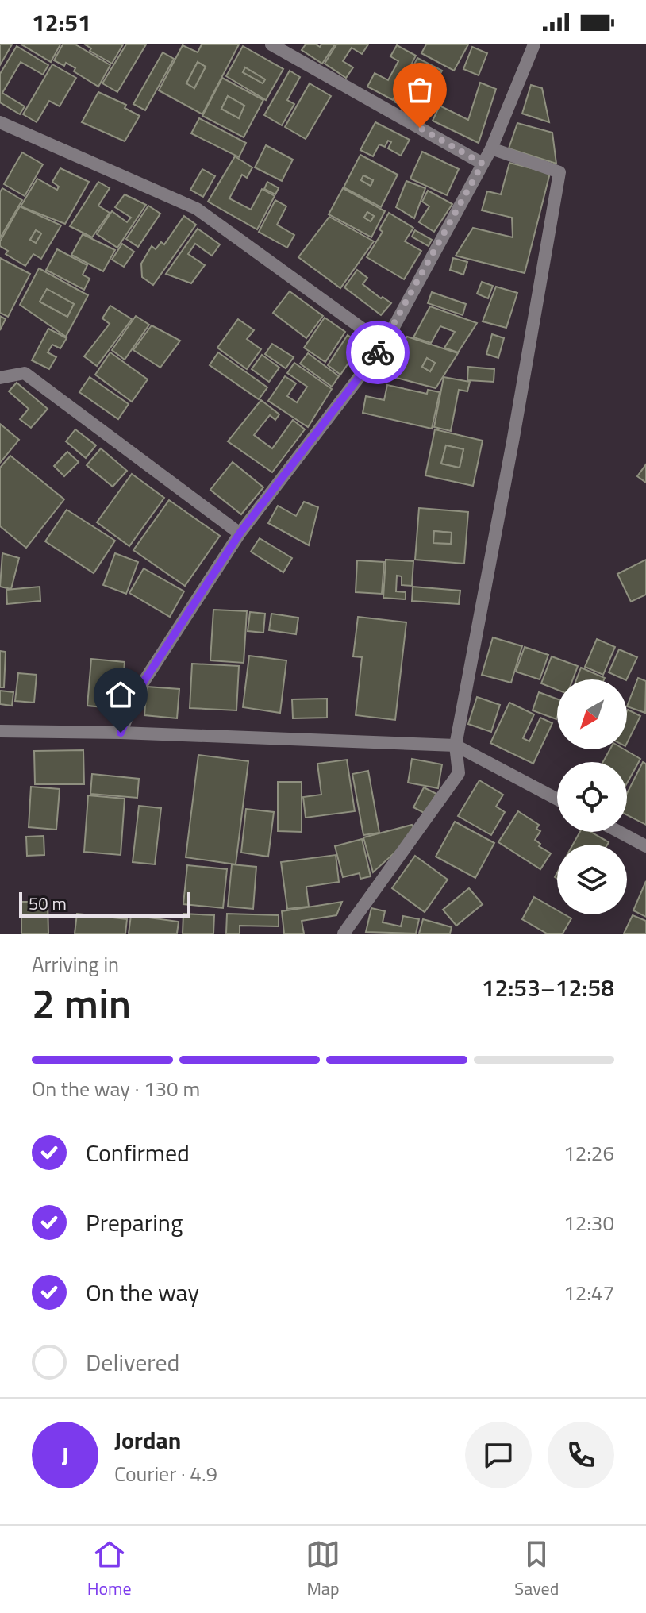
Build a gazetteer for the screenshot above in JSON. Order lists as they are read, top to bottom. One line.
{"scale_bar":"50 m","north":"bottom left","page":{"status":"12:51","scale":"50 m","heading":["2 min","Arriving in","12:53–12:58"],"panel":["Jordan","Courier · 4.9"],"bar":"On the way · 130 m","list":[["Confirmed","12:26"],["Preparing","12:30"],["On the way","12:47"],"Delivered"],"round":"J","tabs":["Home","Map","Saved"]}}
